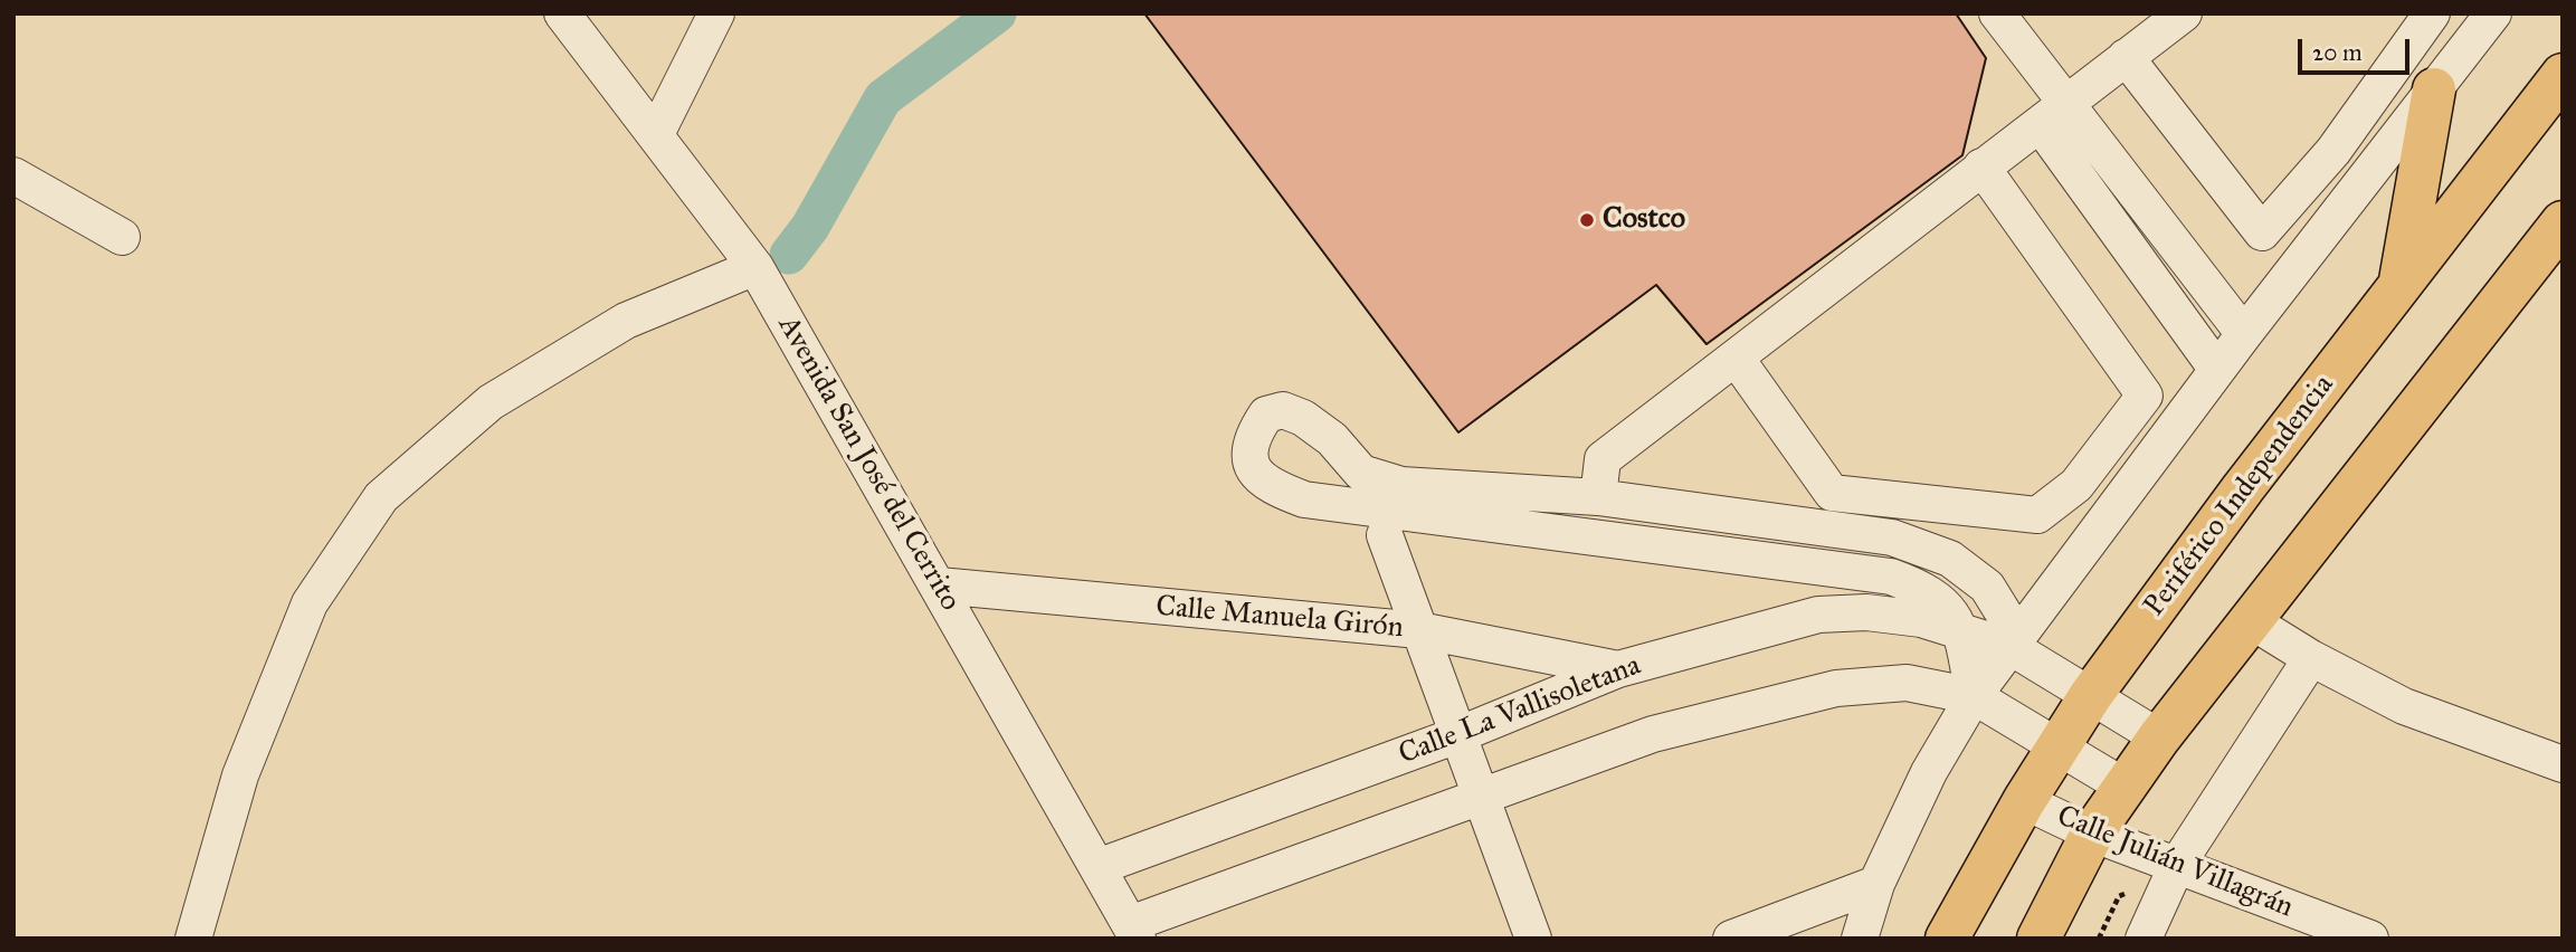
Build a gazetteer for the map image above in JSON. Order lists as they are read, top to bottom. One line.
{"streets":{"highway":["Periférico Independencia"],"street":["Avenida San José del Cerrito","Calle Manuela Girón","Calle La Vallisoletana","Calle Julián Villagrán"]},"crossings":[["Avenida San José del Cerrito","Calle Manuela Girón"],["Avenida San José del Cerrito","Calle La Vallisoletana"],["Periférico Independencia","Calle La Vallisoletana"],["Periférico Independencia","Calle Julián Villagrán"],["Calle Manuela Girón","Calle La Vallisoletana"]],"places":["Costco"],"scale_bar":"20 m"}
